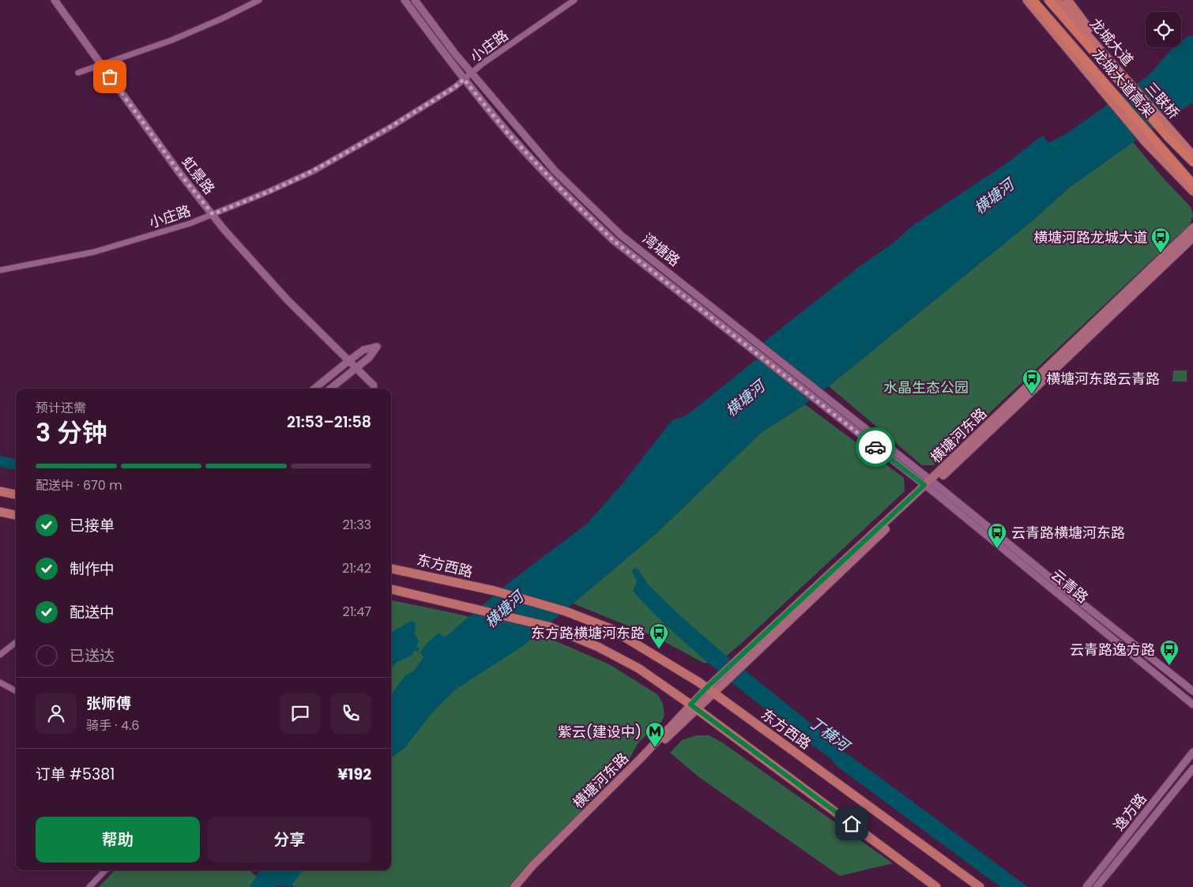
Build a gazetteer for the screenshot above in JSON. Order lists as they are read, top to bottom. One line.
{"streets":{"highway":["龙城大道高架"],"main road":["龙城大道","三联桥","横塘河东路","东方西路"],"street":["小庄路","虹景路","湾塘路","云青路","逸方路"]},"crossings":[["龙城大道","三联桥"],["小庄路","虹景路"],["小庄路","湾塘路"],["湾塘路","横塘河东路"],["湾塘路","云青路"],["横塘河东路","东方西路"],["横塘河东路","云青路"]],"water":["横塘河","丁横河"],"parks":["水晶生态公园"],"places":{"bus stop":["横塘河路龙城大道","横塘河东路云青路","云青路横塘河东路","东方路横塘河东路","云青路逸方路"],"metro station":["紫云(建设中)"]},"page":{"heading":["3 分钟","预计还需","21:53–21:58"],"panel":["张师傅","骑手 · 4.6","订单 #5381","¥192"],"bar":"配送中 · 670 m","list":[["已接单","21:33"],["制作中","21:42"],["配送中","21:47"],"已送达"],"buttons":["帮助","分享"]}}
